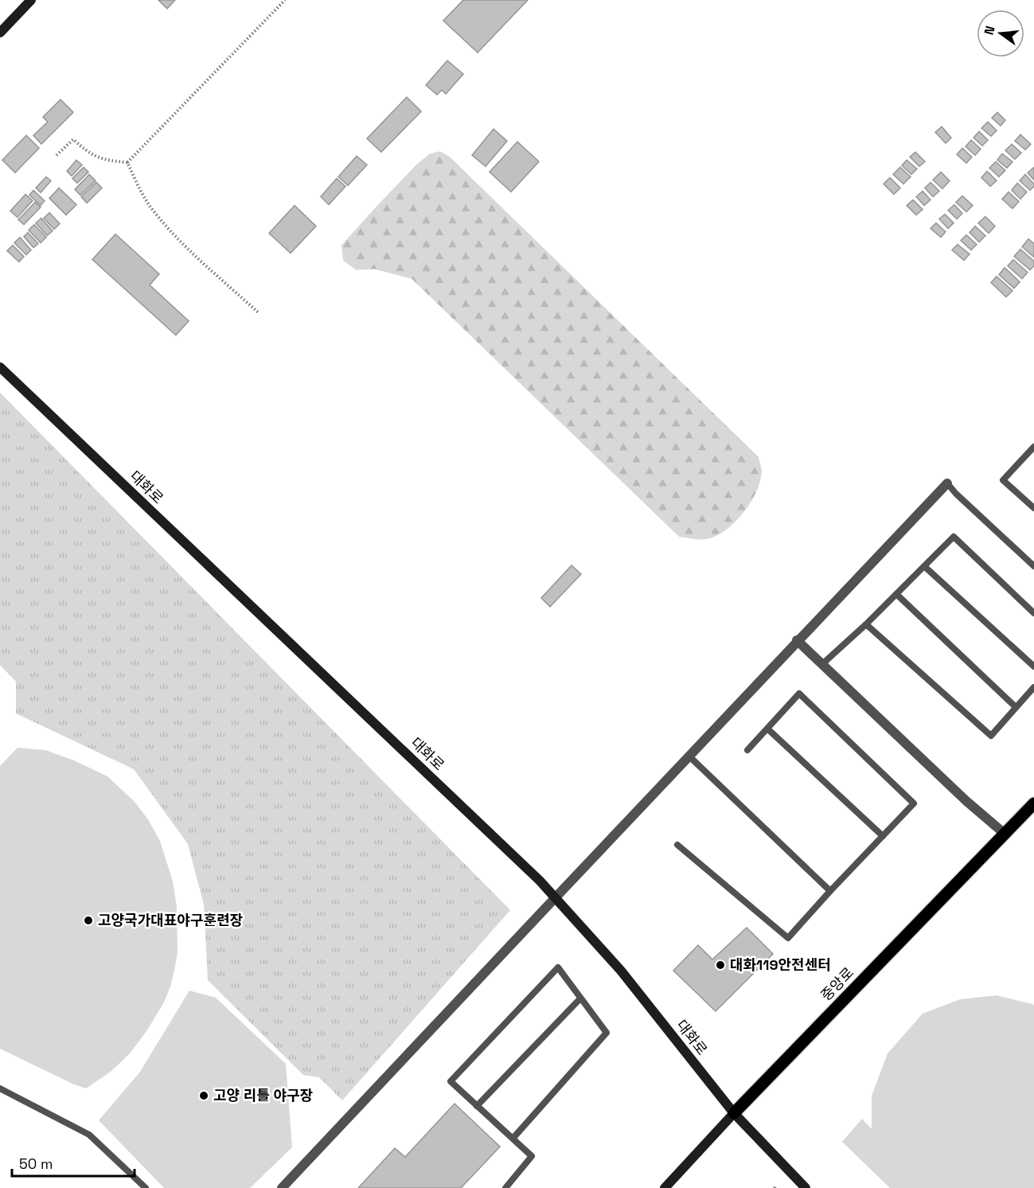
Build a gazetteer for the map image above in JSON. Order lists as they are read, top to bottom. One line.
{"streets":{"main road":["중앙로"],"street":["대화로"]},"crossings":[["대화로","중앙로"]],"places":["고양국가대표야구훈련장","대화119안전센터","고양 리틀 야구장"],"scale_bar":"50 m","north":"left"}
